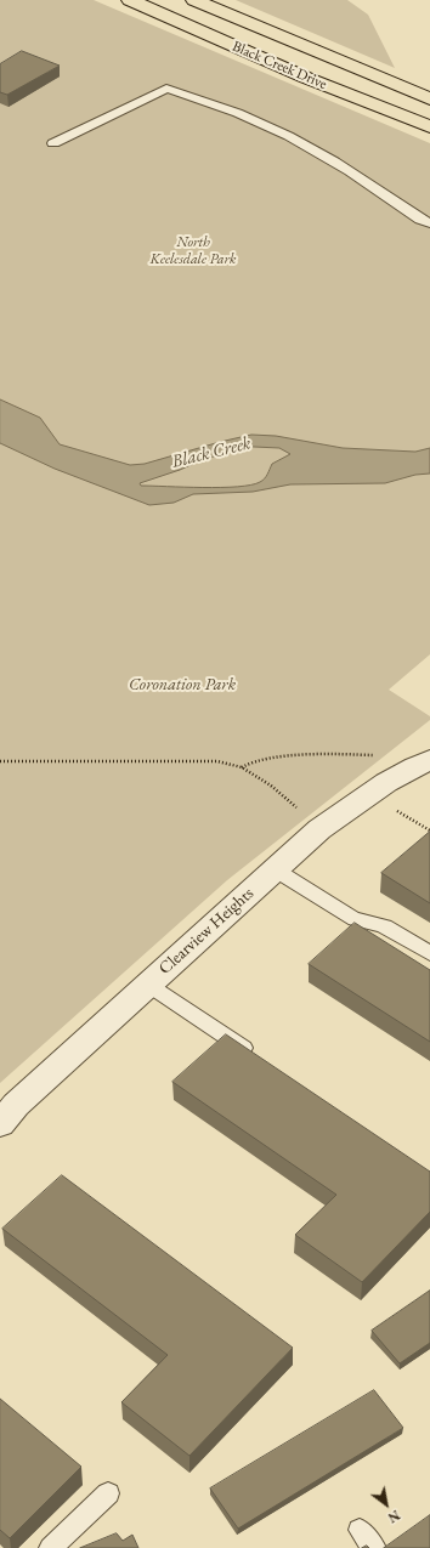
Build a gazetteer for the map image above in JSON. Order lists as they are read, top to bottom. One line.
{"streets":{"main road":["Black Creek Drive"],"street":["Clearview Heights"]},"water":["Black Creek"],"parks":["North Keelesdale Park","Coronation Park"],"north":"bottom right"}
